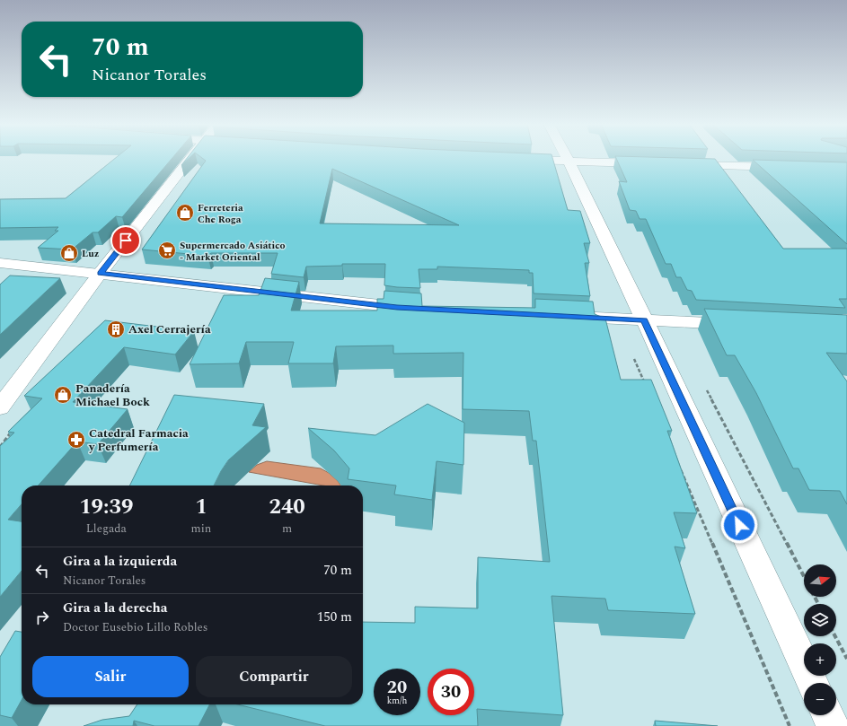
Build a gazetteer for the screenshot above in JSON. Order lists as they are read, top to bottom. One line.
{"places":{"shop":["Ferreteria Che Roga","Luz","Panadería Michael Bock"],"supermarket":["Supermercado Asiático - Market Oriental"],"building":["Axel Cerrajería"],"pharmacy":["Catedral Farmacia y Perfumería"]},"north":"right","page":{"turn":["70 m","Nicanor Torales"],"eta":["19:39","Llegada","1","min","240","m"],"list":[{"name":"Gira a la izquierda","note":"Nicanor Torales","value":"70 m"},{"name":"Gira a la derecha","note":"Doctor Eusebio Lillo Robles","value":"150 m"}],"map_buttons":["+","−"],"buttons":["Salir","Compartir"],"speed":"20 km/h","limit":"30"}}
